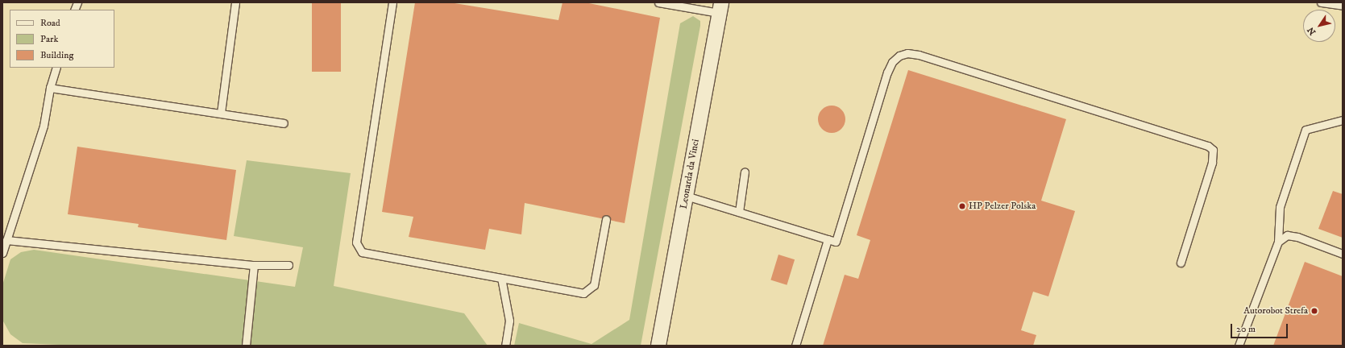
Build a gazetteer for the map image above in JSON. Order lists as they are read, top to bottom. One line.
{"streets":{"street":["Leonarda da Vinci"]},"places":["HP Pelzer Polska","Autorobot Strefa"],"legend":["Road","Park","Building"],"scale_bar":"20 m","north":"bottom left"}
